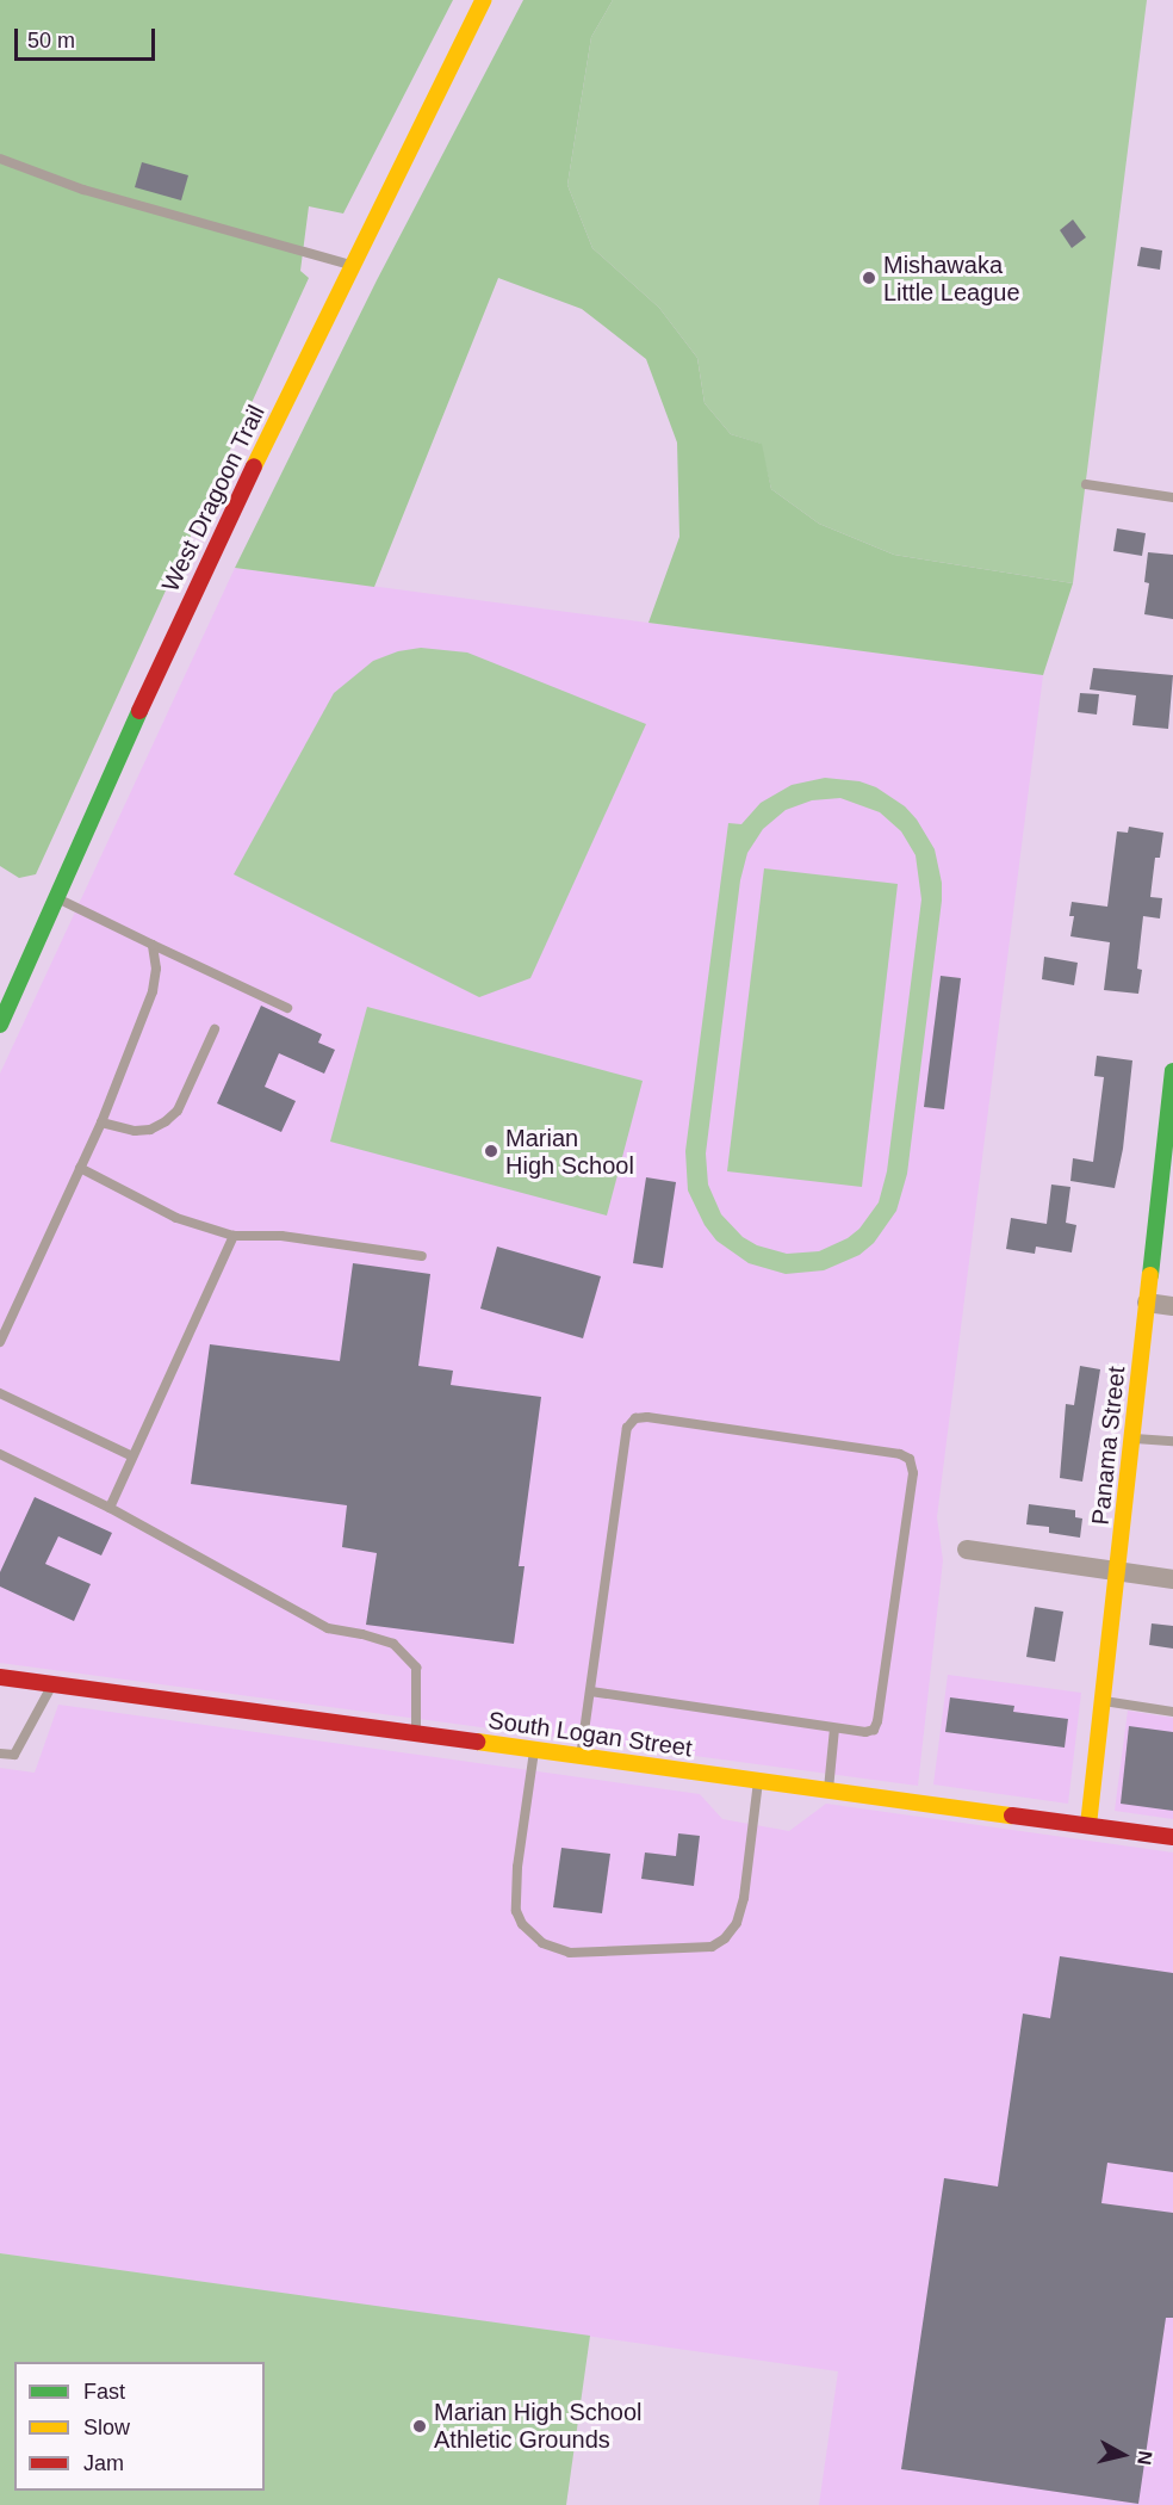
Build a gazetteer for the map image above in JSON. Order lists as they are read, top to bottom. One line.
{"streets":{"street":["West Dragoon Trail","Panama Street","South Logan Street"]},"crossings":[["Panama Street","South Logan Street"]],"places":["Mishawaka Little League","Marian High School","Marian High School Athletic Grounds"],"legend":["Fast","Slow","Jam"],"scale_bar":"50 m","north":"right"}
